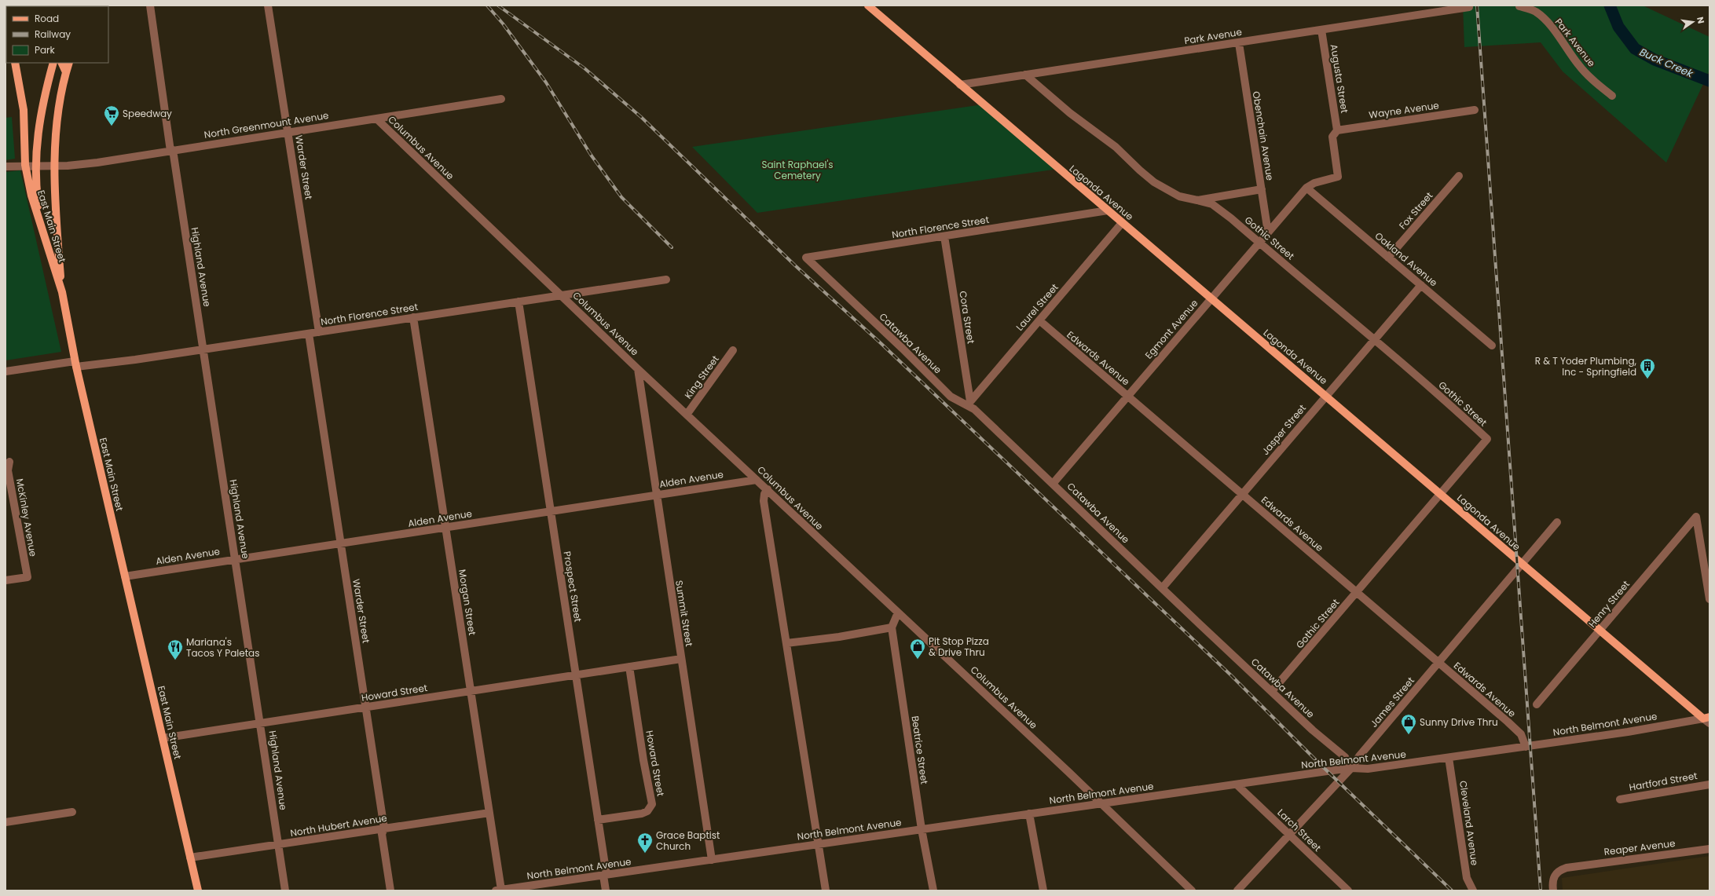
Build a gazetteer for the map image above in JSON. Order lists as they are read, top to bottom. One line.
{"streets":{"main road":["Lagonda Avenue","East Main Street"],"street":["Park Avenue","Augusta Street","Wayne Avenue","North Greenmount Avenue","Obenchain Avenue","Columbus Avenue","Warder Street","Fox Street","North Florence Street","Gothic Street","Oakland Avenue","Highland Avenue","Laurel Street","Cora Street","Egmont Avenue","Catawba Avenue","Edwards Avenue","King Street","Jasper Street","Alden Avenue","McKinley Avenue","Prospect Street","Morgan Street","Henry Street","Summit Street","Howard Street","James Street","North Belmont Avenue","Beatrice Street","Hartford Street","Cleveland Avenue","North Hubert Avenue","Larch Street","Reaper Avenue"]},"crossings":[["Park Avenue","Augusta Street"],["Park Avenue","Obenchain Avenue"],["Park Avenue","Lagonda Avenue"],["Park Avenue","Gothic Street"],["Augusta Street","Wayne Avenue"],["North Greenmount Avenue","Columbus Avenue"],["North Greenmount Avenue","Warder Street"],["North Greenmount Avenue","East Main Street"],["North Greenmount Avenue","Highland Avenue"],["Obenchain Avenue","Gothic Street"],["Obenchain Avenue","Egmont Avenue"],["Columbus Avenue","North Florence Street"],["Columbus Avenue","King Street"],["Columbus Avenue","Alden Avenue"],["Columbus Avenue","Summit Street"],["Columbus Avenue","North Belmont Avenue"],["Warder Street","North Florence Street"],["Warder Street","Alden Avenue"],["Warder Street","Howard Street"],["Warder Street","North Hubert Avenue"],["Lagonda Avenue","North Florence Street"],["Lagonda Avenue","Gothic Street"],["Lagonda Avenue","Laurel Street"],["Lagonda Avenue","Egmont Avenue"],["Lagonda Avenue","Jasper Street"],["Lagonda Avenue","Henry Street"],["Lagonda Avenue","James Street"],["Lagonda Avenue","North Belmont Avenue"],["Fox Street","Oakland Avenue"],["East Main Street","North Florence Street"],["East Main Street","Alden Avenue"],["East Main Street","Howard Street"],["East Main Street","North Hubert Avenue"],["North Florence Street","Highland Avenue"],["North Florence Street","Cora Street"],["North Florence Street","Catawba Avenue"],["North Florence Street","Prospect Street"],["North Florence Street","Morgan Street"],["Gothic Street","Egmont Avenue"],["Gothic Street","Catawba Avenue"],["Gothic Street","Edwards Avenue"],["Gothic Street","Jasper Street"],["Oakland Avenue","Egmont Avenue"],["Oakland Avenue","Jasper Street"],["Highland Avenue","Alden Avenue"],["Highland Avenue","Howard Street"],["Highland Avenue","North Hubert Avenue"],["Laurel Street","Cora Street"],["Laurel Street","Catawba Avenue"],["Laurel Street","Edwards Avenue"],["Cora Street","Catawba Avenue"],["Egmont Avenue","Catawba Avenue"],["Egmont Avenue","Edwards Avenue"],["Catawba Avenue","Jasper Street"],["Catawba Avenue","James Street"],["Catawba Avenue","North Belmont Avenue"],["Edwards Avenue","Jasper Street"],["Edwards Avenue","James Street"],["Edwards Avenue","North Belmont Avenue"],["Alden Avenue","Prospect Street"],["Alden Avenue","Morgan Street"],["Alden Avenue","Summit Street"],["Prospect Street","Howard Street"],["Prospect Street","North Belmont Avenue"],["Morgan Street","Howard Street"],["Morgan Street","North Belmont Avenue"],["Morgan Street","North Hubert Avenue"],["Summit Street","Howard Street"],["Summit Street","North Belmont Avenue"],["James Street","North Belmont Avenue"],["James Street","Larch Street"],["North Belmont Avenue","Beatrice Street"],["North Belmont Avenue","Cleveland Avenue"],["North Belmont Avenue","Larch Street"]],"water":["Buck Creek"],"parks":["Saint Raphael's Cemetery"],"places":{"supermarket":["Speedway"],"building":["R & T Yoder Plumbing, Inc - Springfield"],"shop":["Pit Stop Pizza & Drive Thru","Sunny Drive Thru"],"restaurant":["Mariana's Tacos Y Paletas"],"church":["Grace Baptist Church"]},"legend":["Road","Railway","Park"],"north":"right"}
